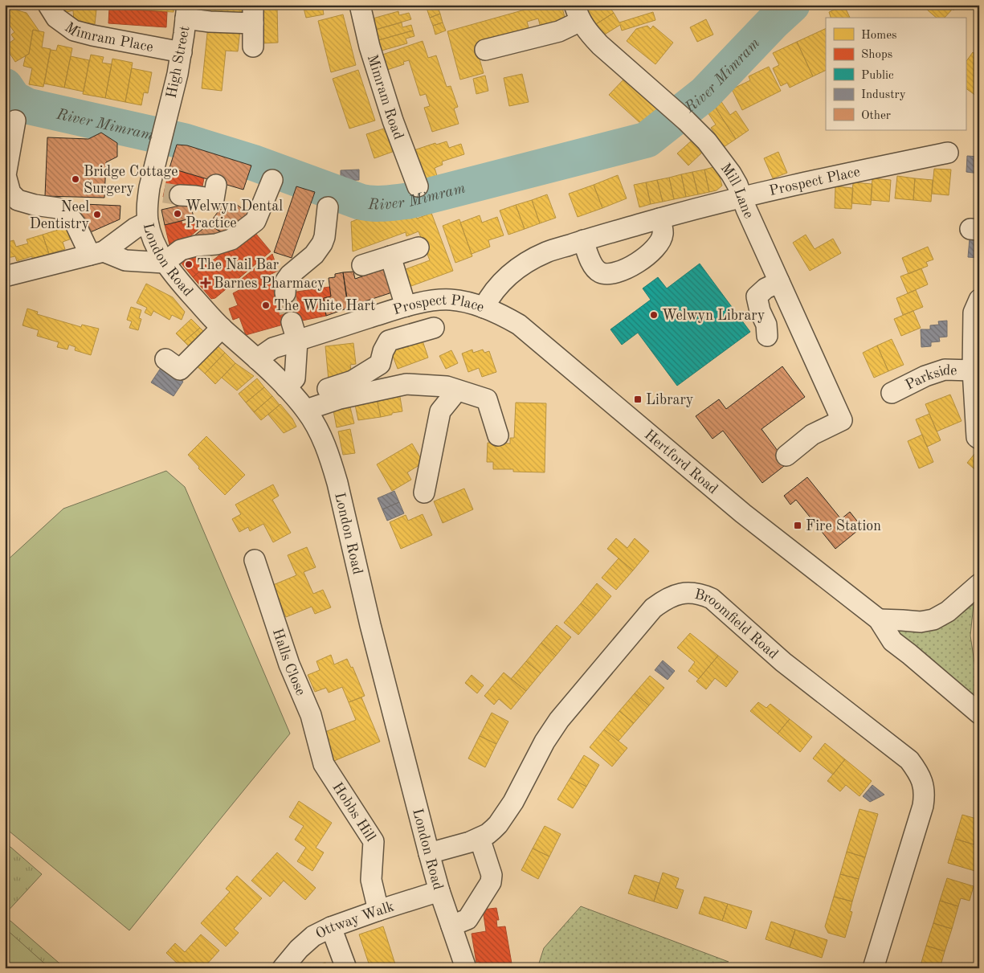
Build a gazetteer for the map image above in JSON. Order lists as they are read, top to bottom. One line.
{"streets":{"street":["Mimram Place","High Street","Mimram Road","Prospect Place","Mill Lane","London Road","Parkside","Hertford Road","Broomfield Road","Halls Close","Hobbs Hill","Ottway Walk"]},"crossings":[["Mimram Place","High Street"],["High Street","London Road"],["Prospect Place","Mill Lane"],["Prospect Place","London Road"],["Prospect Place","Hertford Road"],["London Road","Broomfield Road"],["London Road","Ottway Walk"],["Halls Close","Hobbs Hill"],["Hobbs Hill","Ottway Walk"]],"water":["River Mimram"],"places":{"other":["Bridge Cottage Surgery","Welwyn Dental Practice","Neel Dentistry","The Nail Bar","The White Hart","Welwyn Library"],"health":["Barnes Pharmacy"],"transit":["Library","Fire Station"]},"legend":["Homes","Shops","Public","Industry","Other"]}
